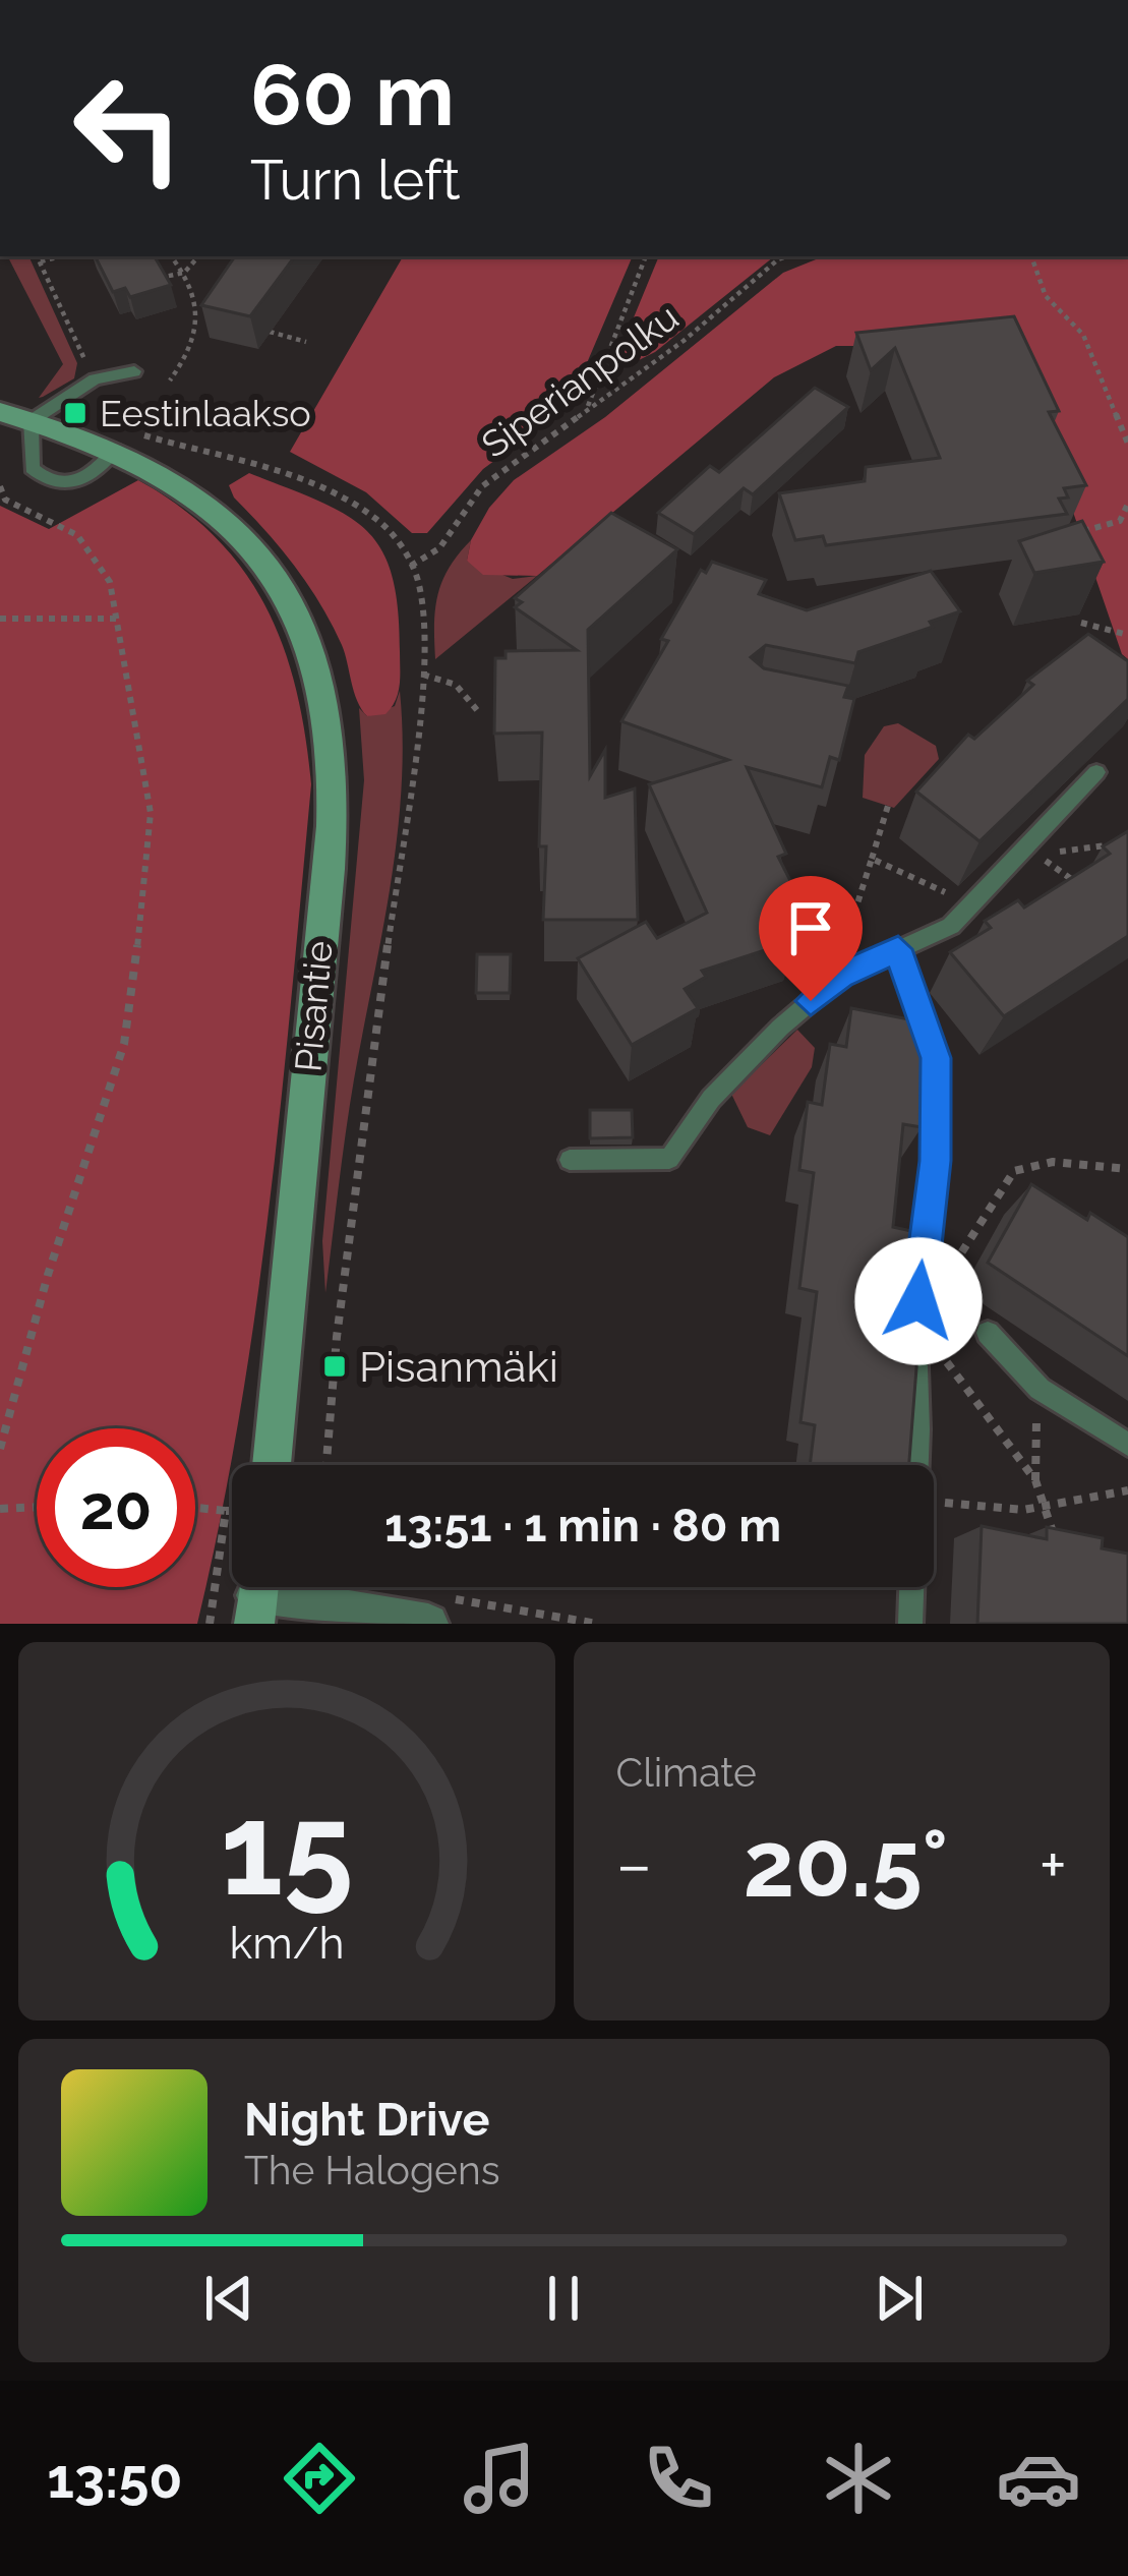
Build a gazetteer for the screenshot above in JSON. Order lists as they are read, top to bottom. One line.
{"streets":{"street":["Pisantie"],"path":["Siperianpolku"]},"places":{"transit":["Eestinlaakso","Pisanmäki"]},"page":{"turn":["60 m","Turn left"],"limit":"20","trip":"13:51 · 1 min · 80 m","tile":"Climate","heat":["−","20.5°","+"],"song":["Night Drive","The Halogens"],"tabs":"13:50","gauge":["15","km/h"]}}
